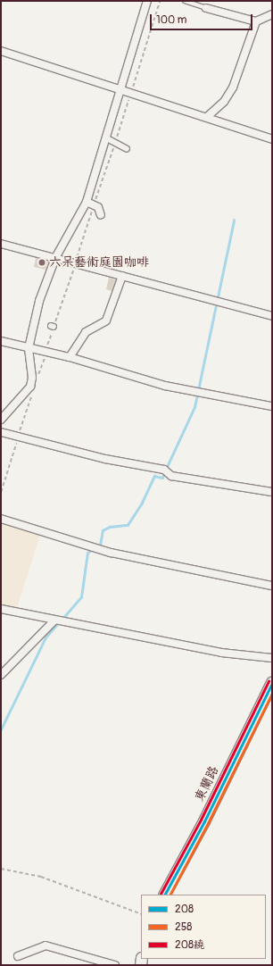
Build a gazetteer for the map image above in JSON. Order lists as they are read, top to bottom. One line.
{"streets":{"main road":["東蘭路"]},"places":["六呆藝術庭園咖啡"],"lines":["transit line 208繞","transit line 208","transit line 258"],"legend":["208","258","208繞"],"scale_bar":"100 m"}
